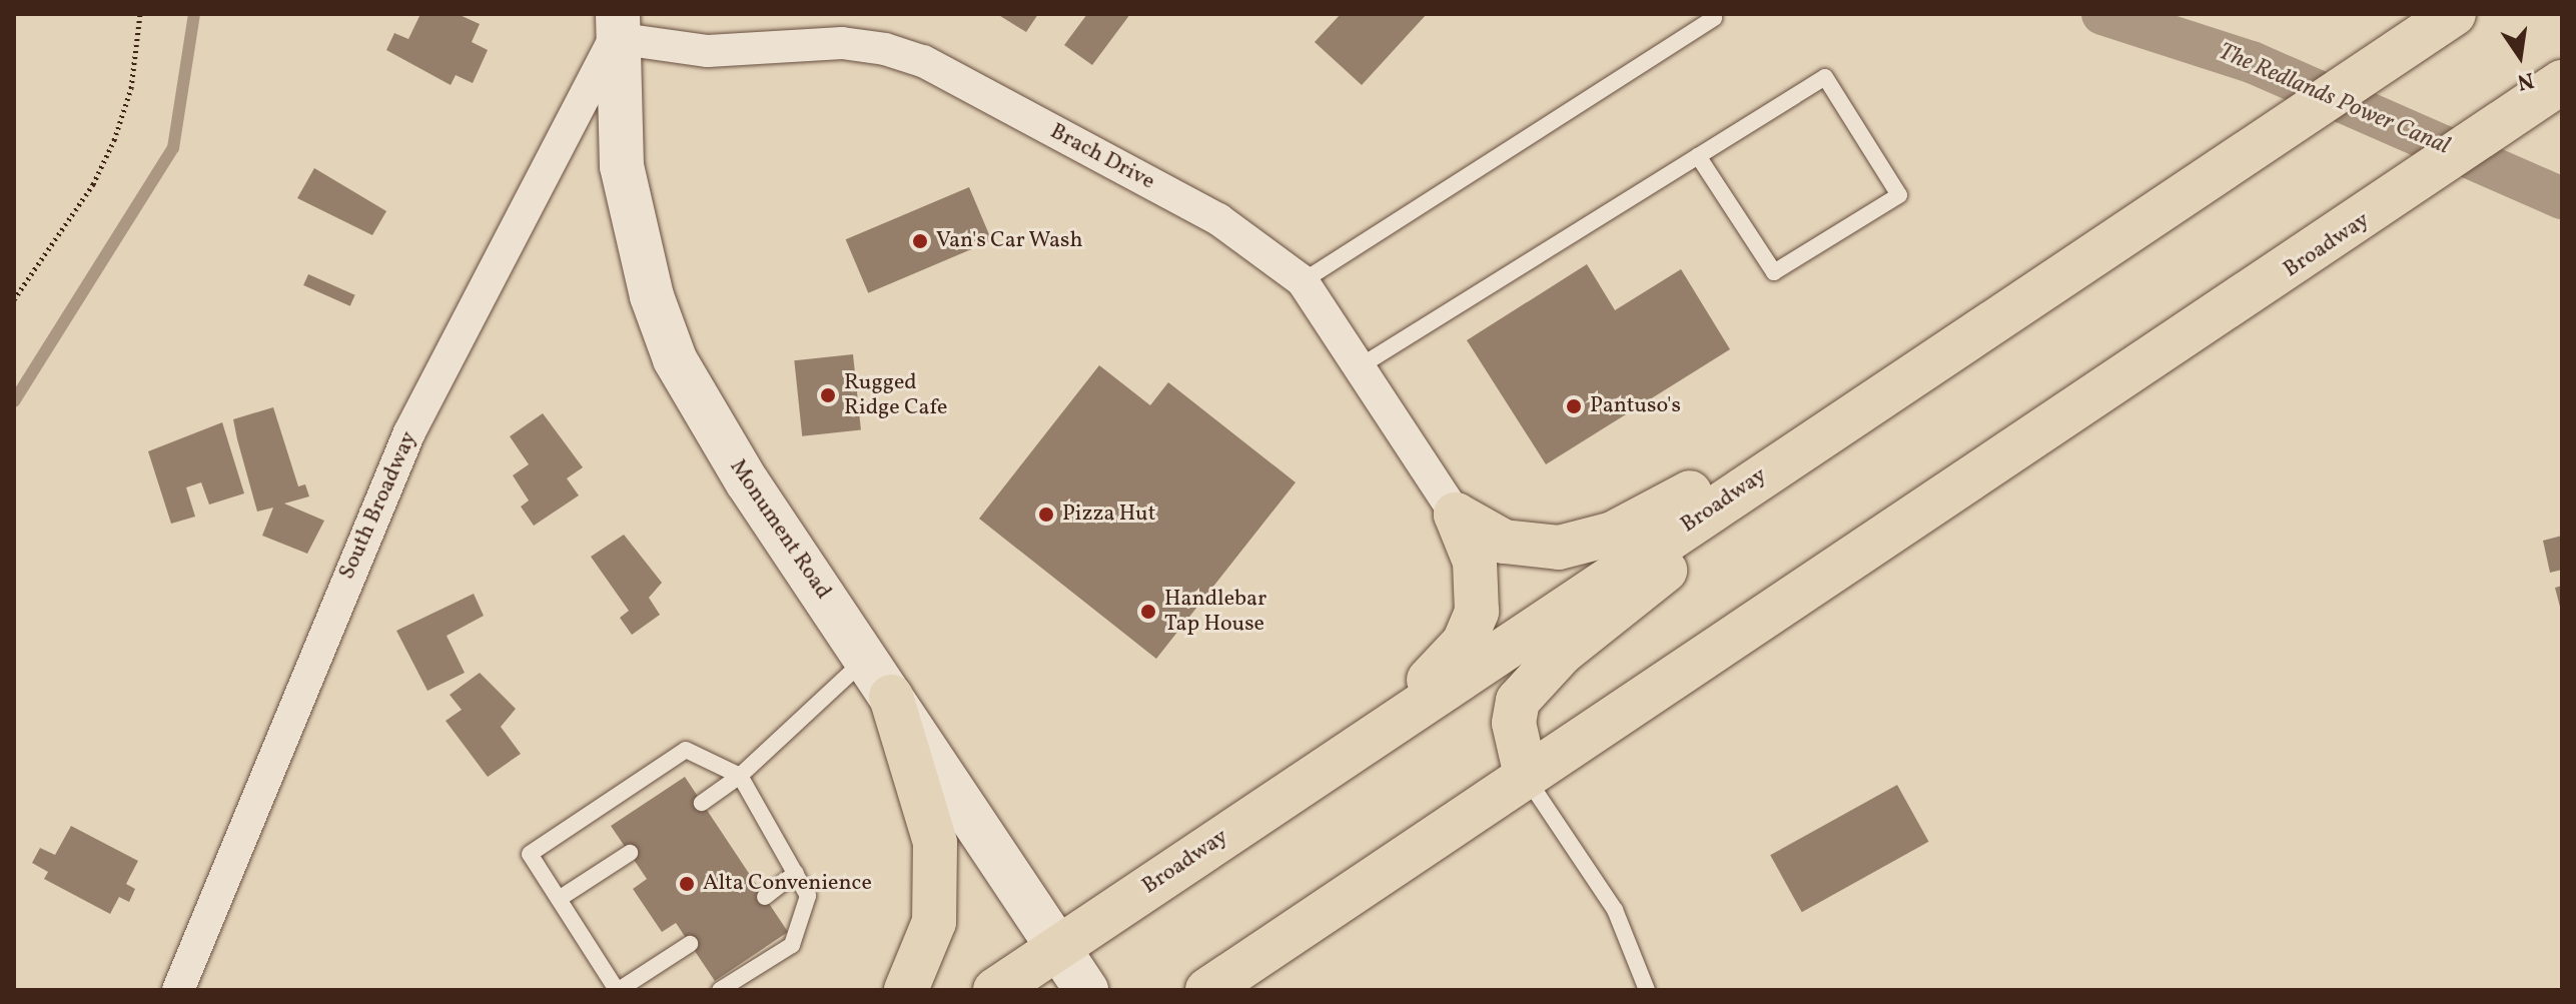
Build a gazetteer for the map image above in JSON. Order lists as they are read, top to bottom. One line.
{"streets":{"main road":["Broadway","Monument Road"],"street":["Brach Drive","South Broadway"]},"crossings":[["Brach Drive","South Broadway"],["Brach Drive","Monument Road"],["Broadway","Monument Road"],["South Broadway","Monument Road"]],"water":["The Redlands Power Canal"],"places":["Van's Car Wash","Rugged Ridge Cafe","Pantuso's","Pizza Hut","Handlebar Tap House","Alta Convenience"],"north":"bottom"}
